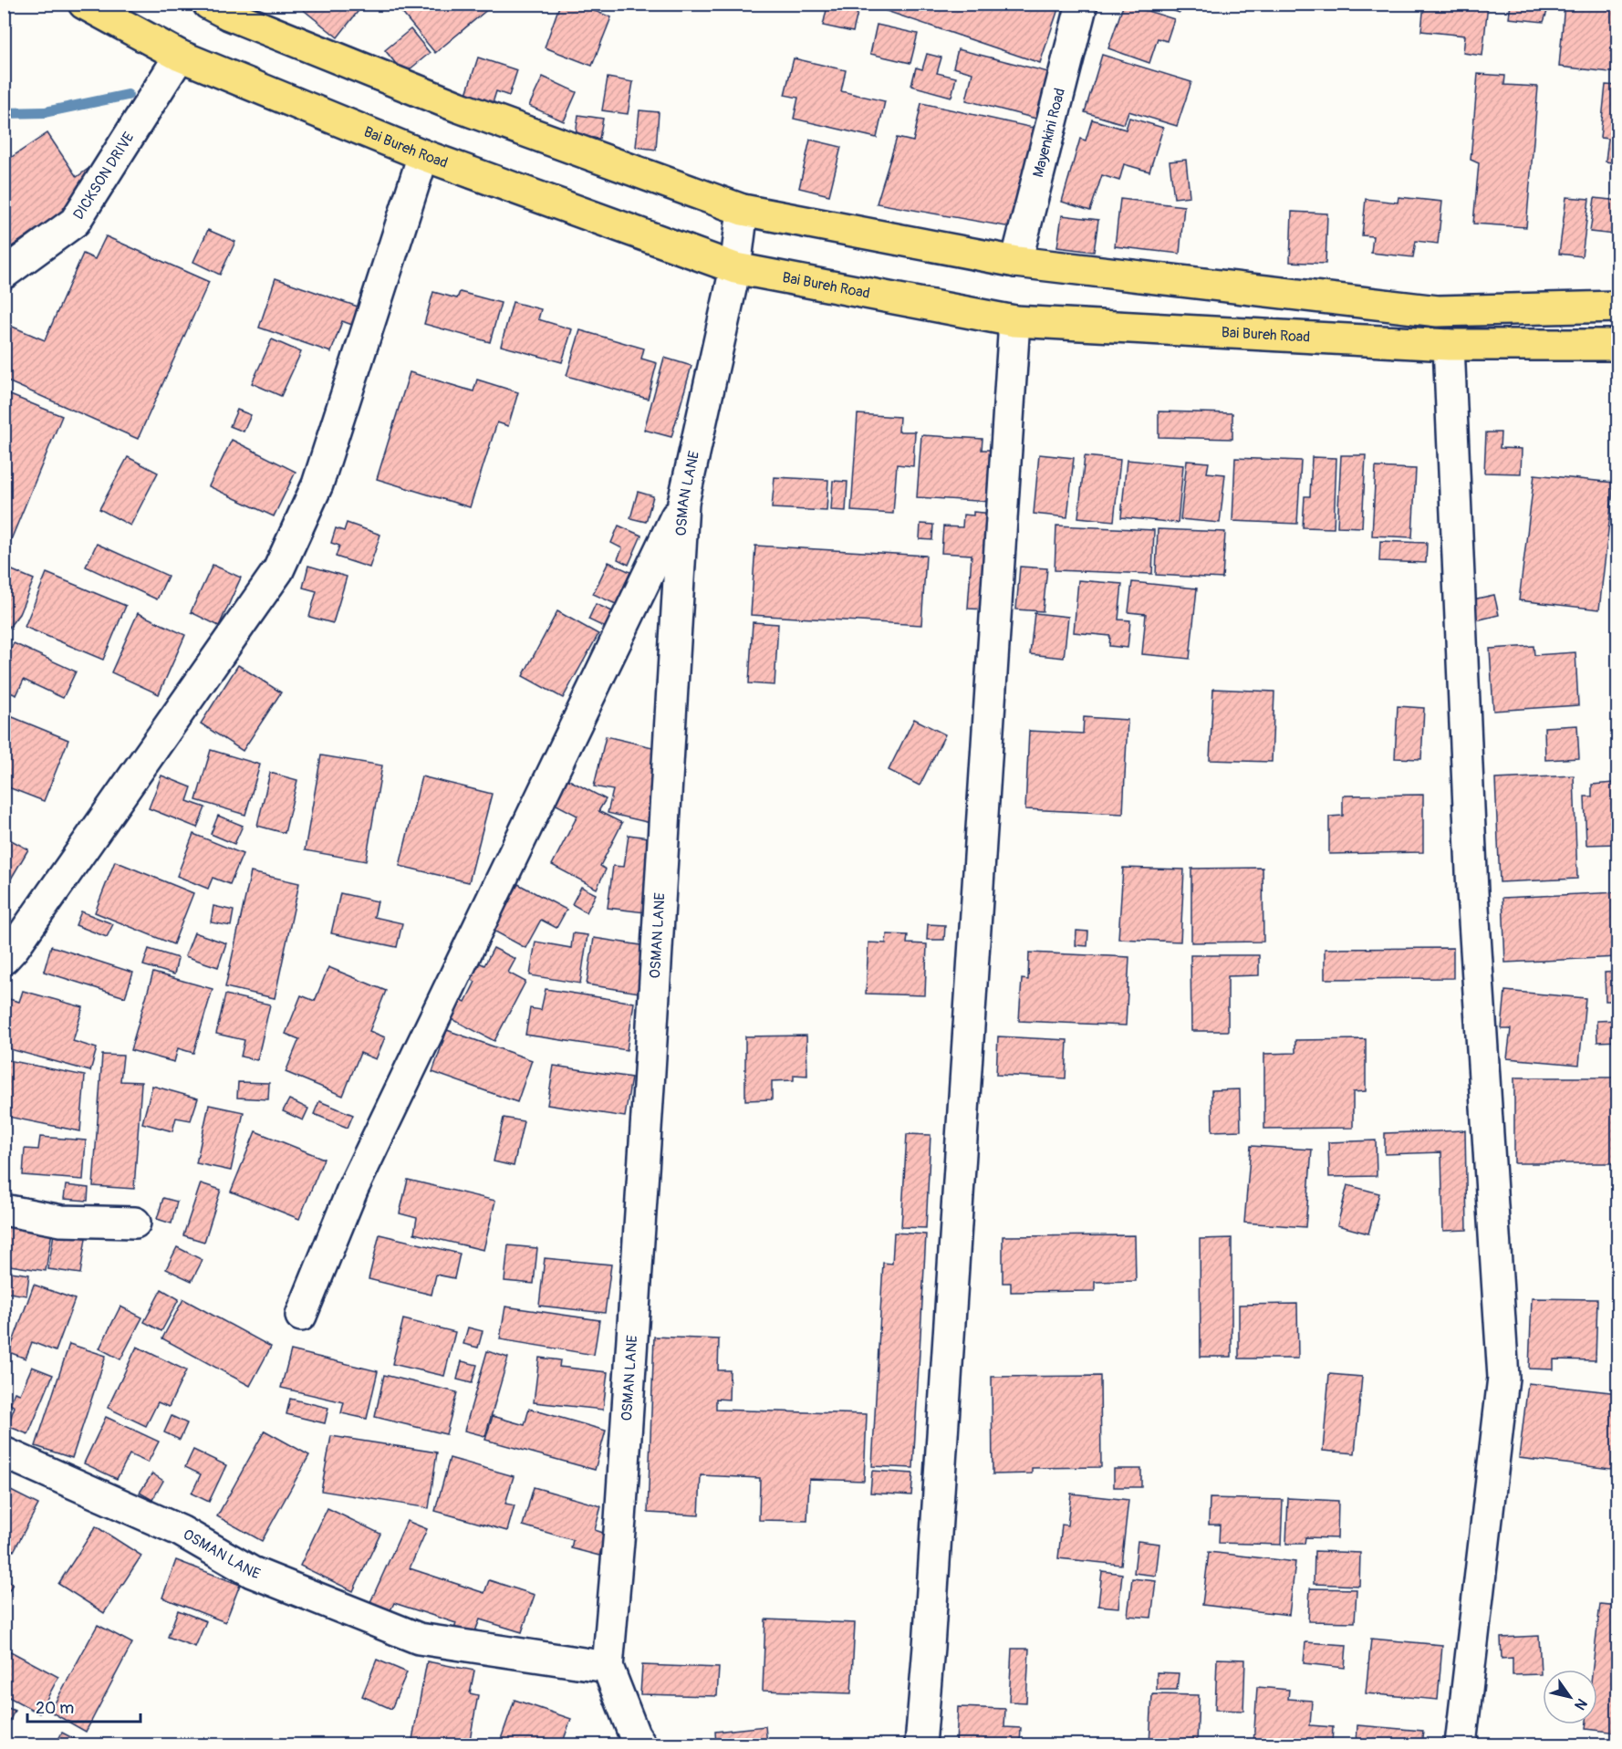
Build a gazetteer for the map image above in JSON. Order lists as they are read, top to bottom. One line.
{"streets":{"highway":["Bai Bureh Road"],"street":["Mayenkini Road","DICKSON DRIVE","OSMAN LANE"]},"crossings":[["Bai Bureh Road","DICKSON DRIVE"],["Bai Bureh Road","OSMAN LANE"]],"scale_bar":"20 m","north":"bottom right"}
